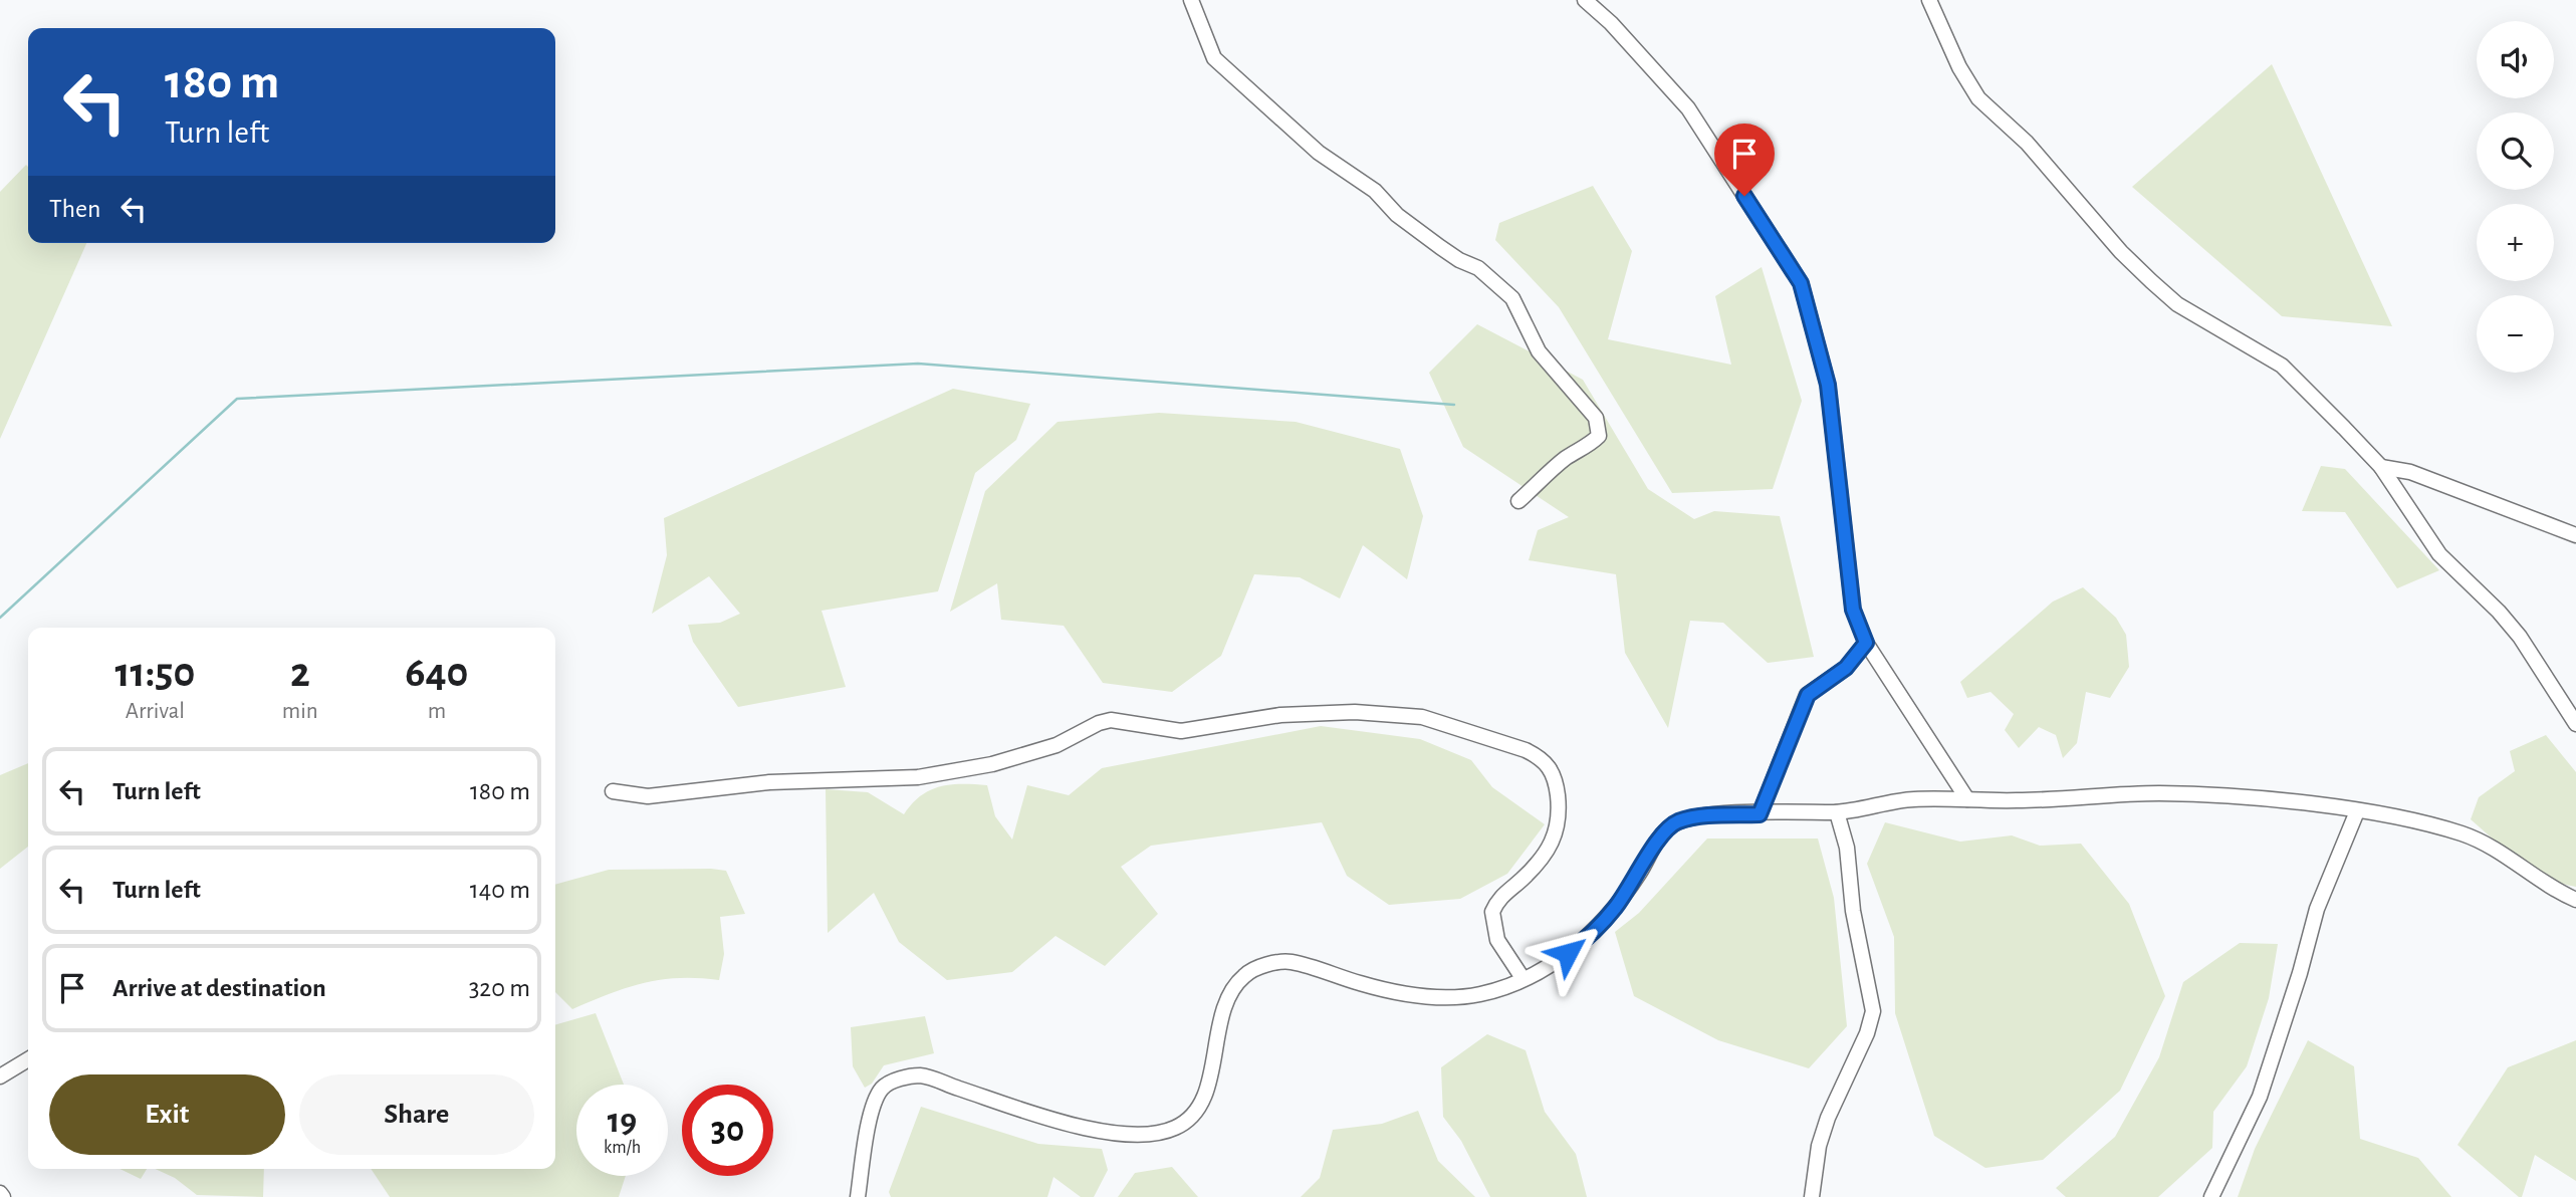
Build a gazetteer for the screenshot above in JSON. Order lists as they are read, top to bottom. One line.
{"page":{"map_buttons":["+","−"],"turn":["180 m","Turn left"],"then":"Then","eta":["11:50","Arrival","2","min","640","m"],"list":[{"name":"Turn left","value":"180 m"},{"name":"Turn left","value":"140 m"},{"name":"Arrive at destination","value":"320 m"}],"buttons":["Exit","Share"],"speed":"19 km/h","limit":"30"}}
